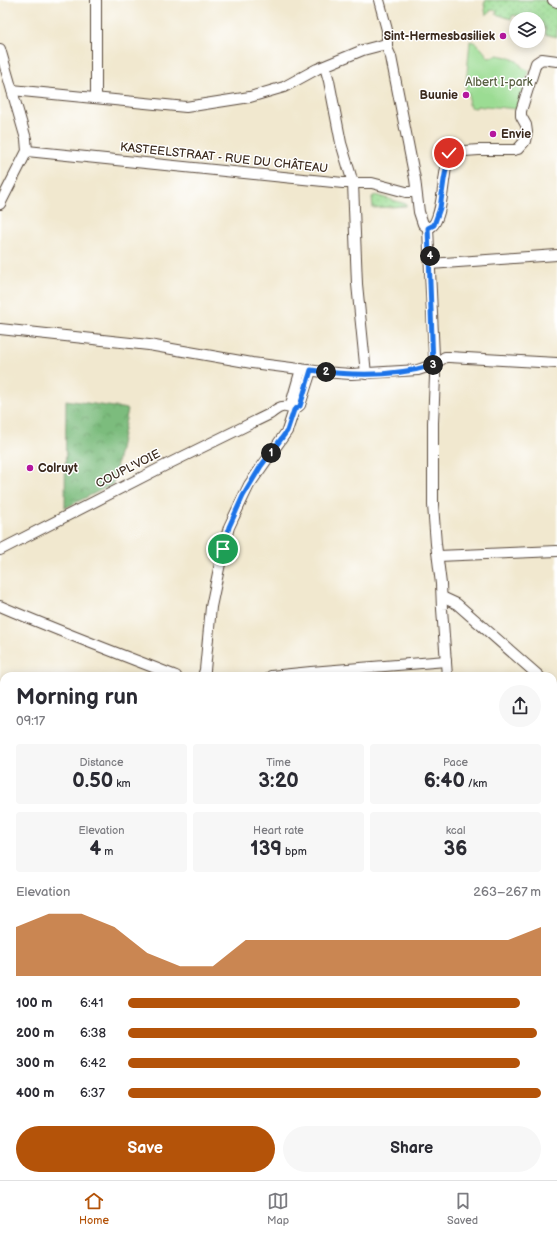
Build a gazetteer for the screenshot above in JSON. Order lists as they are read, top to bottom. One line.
{"streets":{"street":["KASTEELSTRAAT - RUE DU CHÂTEAU","COUPL'VOIE"]},"parks":["Albert I-park"],"places":["Sint-Hermesbasiliek","Buunie","Envie","Colruyt"],"page":{"pins":["4","3","2","1"],"heading":["Morning run","09:17"],"stats":[["Distance","0.50 km"],["Time","3:20"],["Pace","6:40 /km"],["Elevation","4 m"],["Heart rate","139 bpm"],["kcal","36"]],"chart":["Elevation","263–267 m"],"list":[{"name":"100 m","note":"6:41"},{"name":"200 m","note":"6:38"},{"name":"300 m","note":"6:42"},{"name":"400 m","note":"6:37"}],"buttons":["Save","Share"],"tabs":["Home","Map","Saved"]}}
